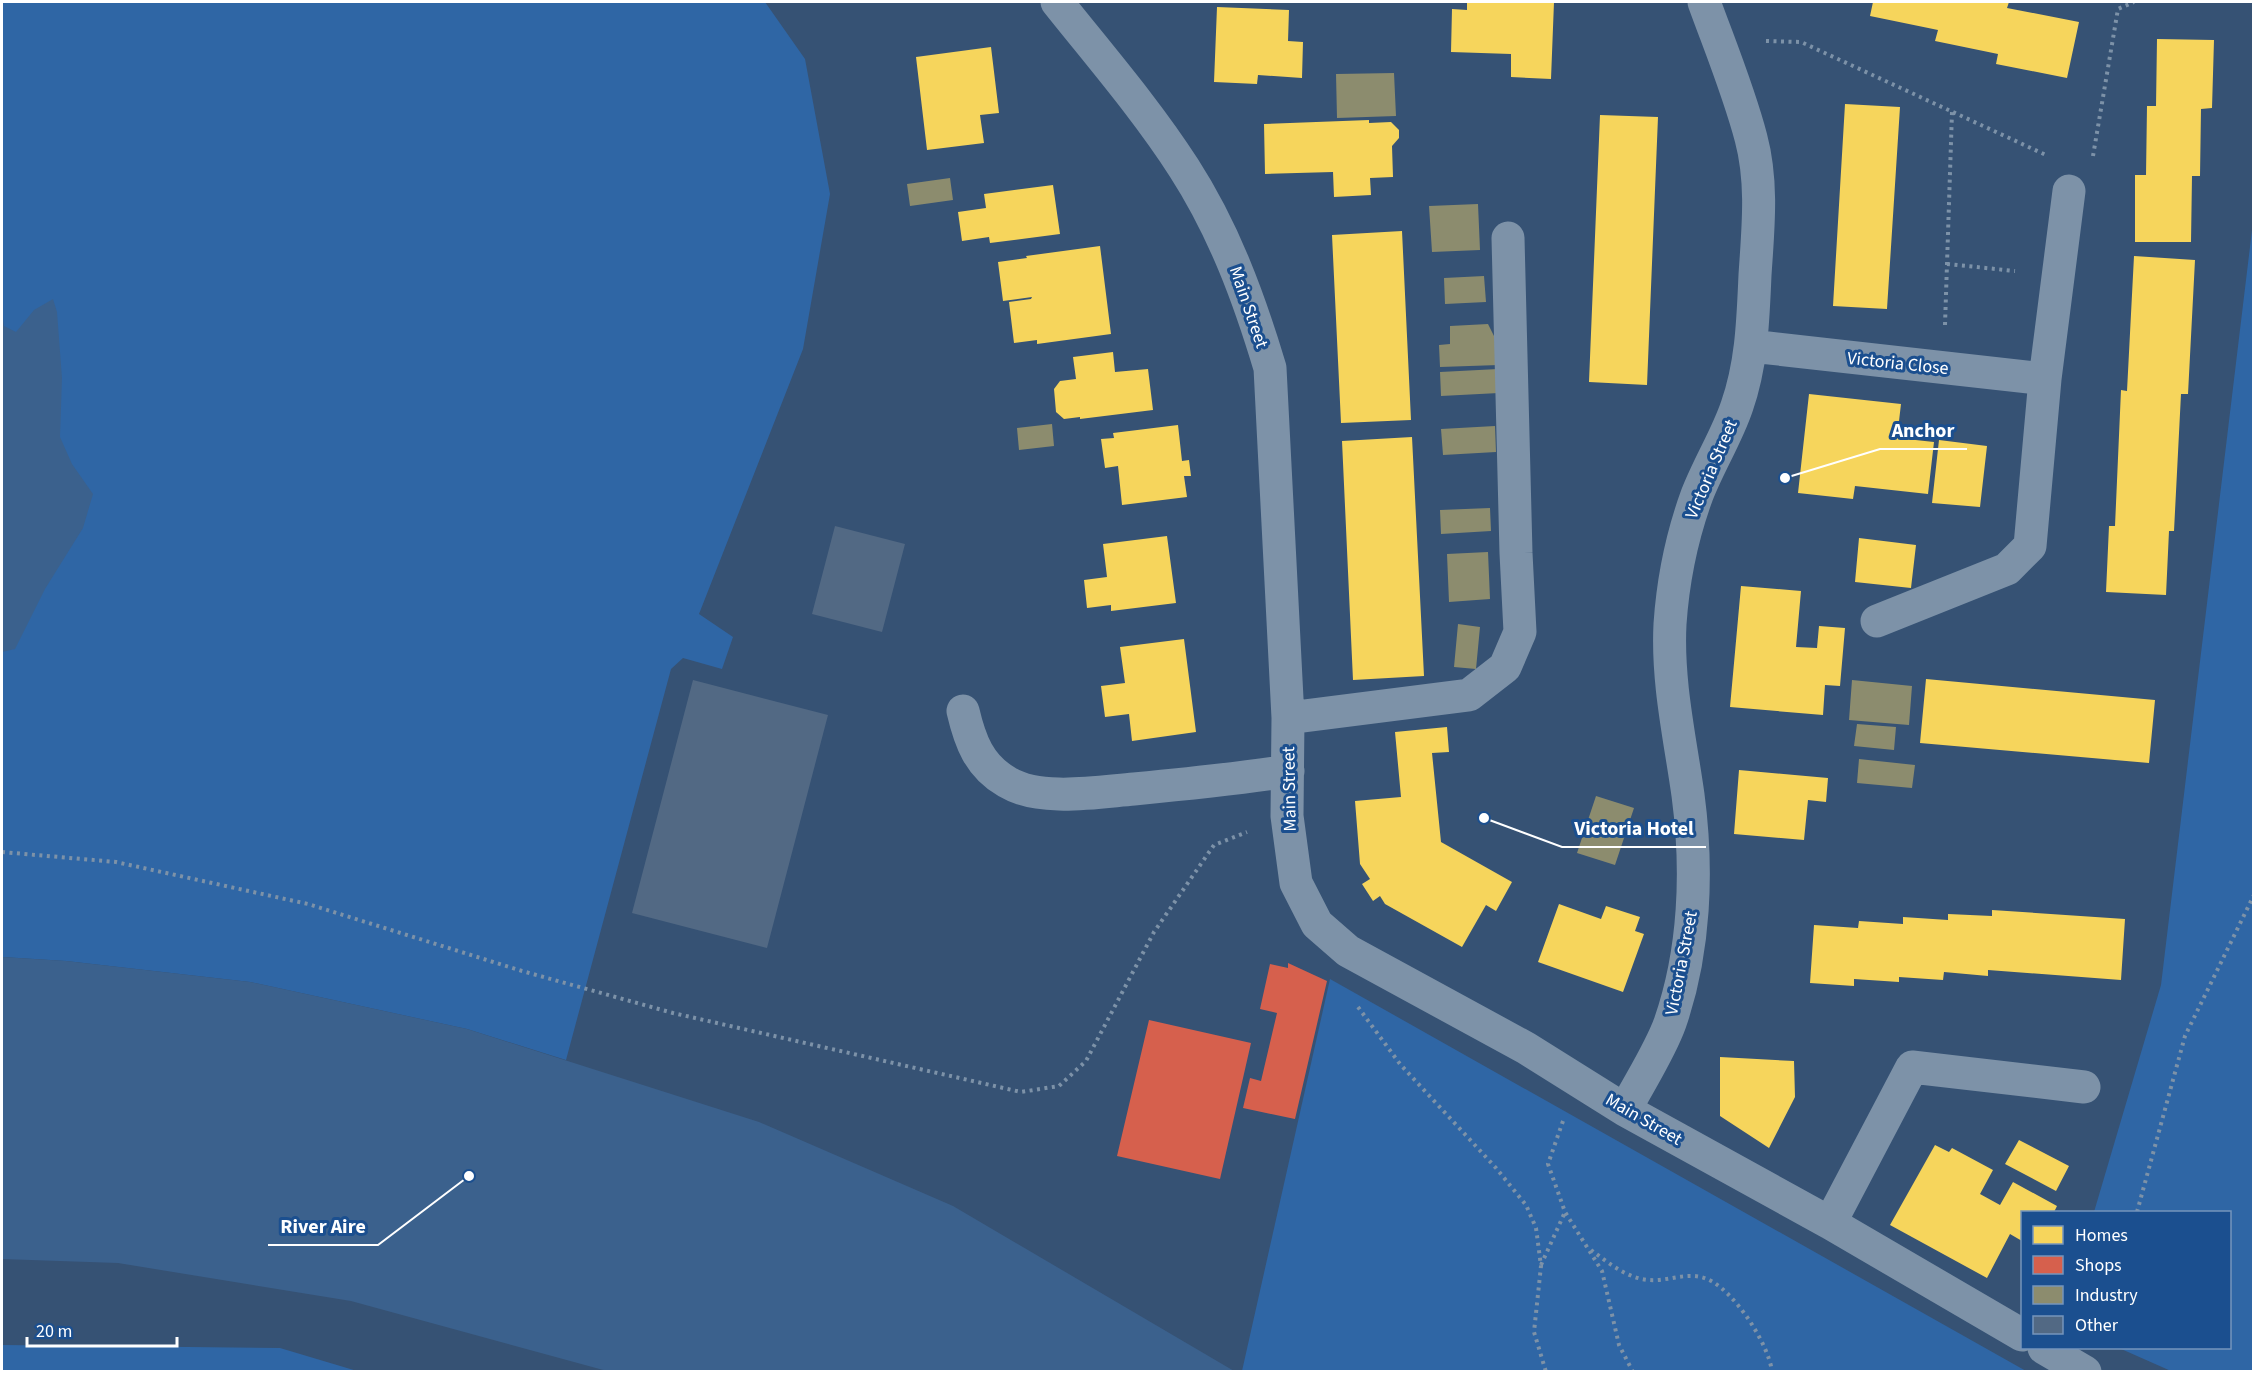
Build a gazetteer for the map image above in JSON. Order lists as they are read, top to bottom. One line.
{"streets":{"street":["Main Street","Victoria Close","Victoria Street"]},"crossings":[["Main Street","Victoria Street"],["Victoria Close","Victoria Street"]],"places":["Anchor","Victoria Hotel","River Aire"],"legend":["Homes","Shops","Industry","Other"],"scale_bar":"20 m"}
